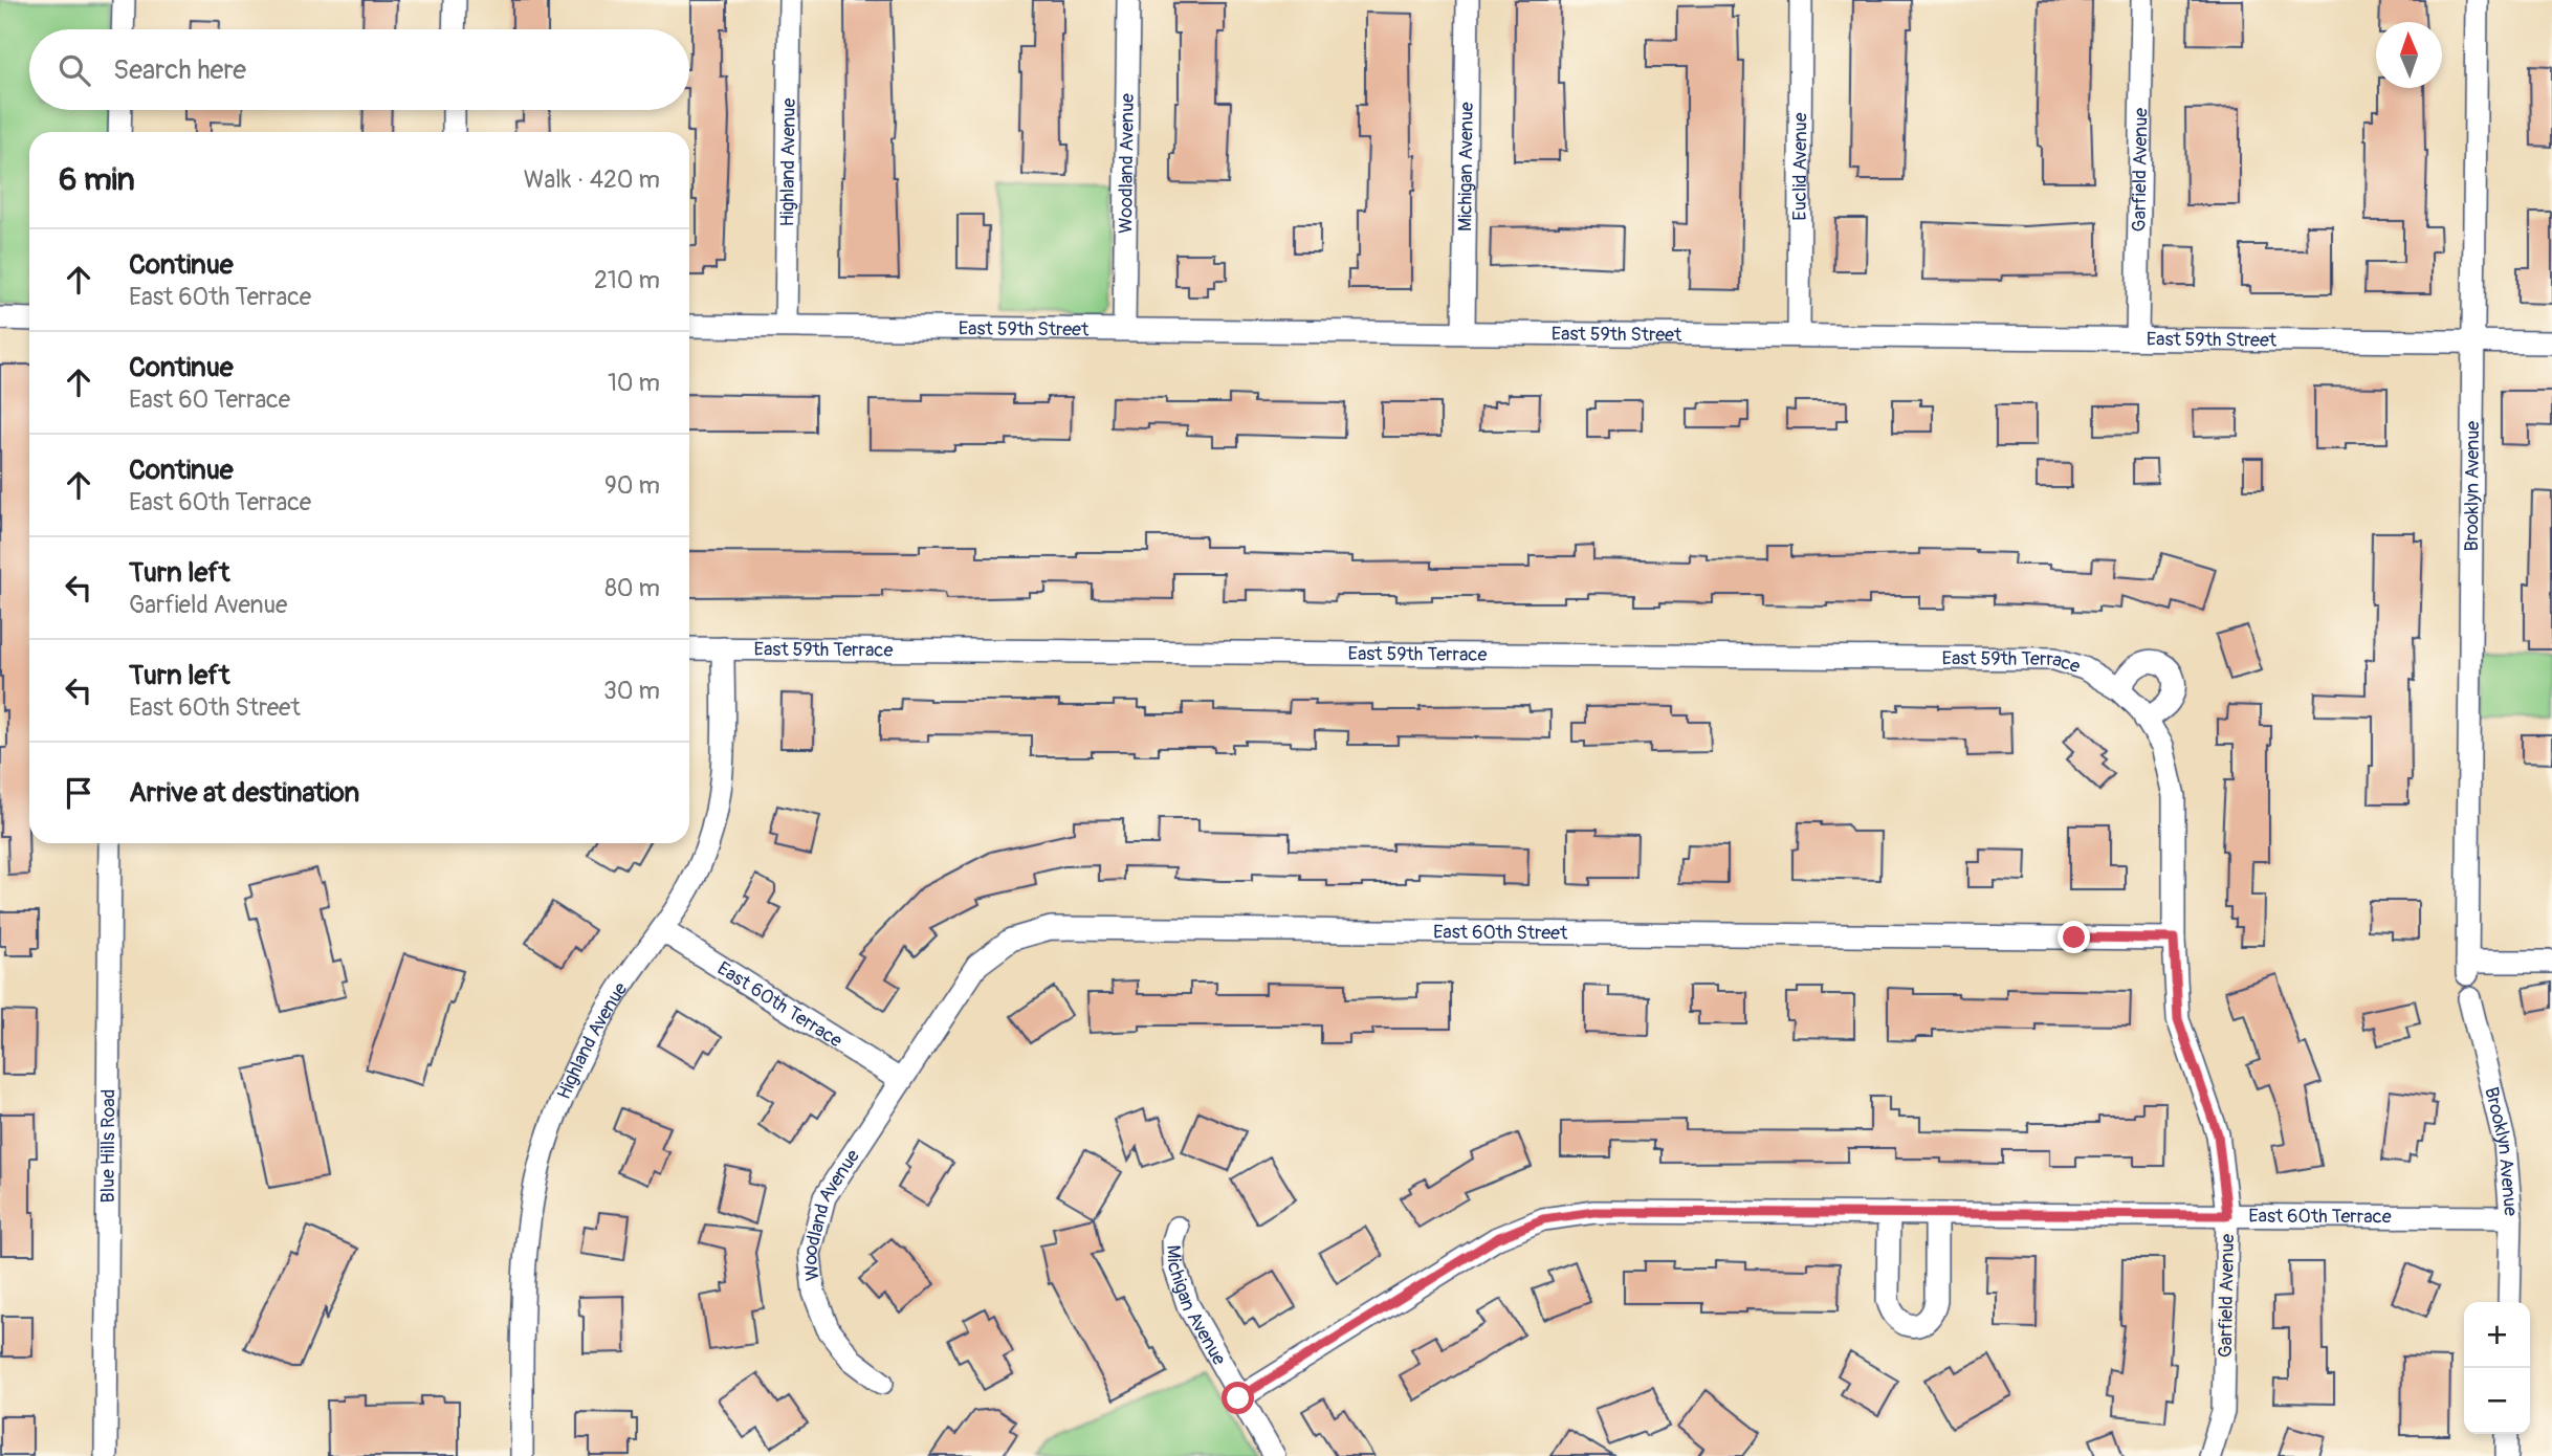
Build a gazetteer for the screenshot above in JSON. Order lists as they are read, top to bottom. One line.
{"streets":{"street":["Highland Avenue","Woodland Avenue","Michigan Avenue","Euclid Avenue","Garfield Avenue","East 59th Street","Brooklyn Avenue","East 59th Terrace","East 60th Street","East 60th Terrace","Blue Hills Road"]},"crossings":[["Highland Avenue","East 59th Street"],["Highland Avenue","East 59th Terrace"],["Highland Avenue","East 60th Terrace"],["Woodland Avenue","East 59th Street"],["Woodland Avenue","East 60th Street"],["Woodland Avenue","East 60th Terrace"],["Michigan Avenue","East 59th Street"],["Euclid Avenue","East 59th Street"],["Garfield Avenue","East 59th Street"],["Garfield Avenue","East 59th Terrace"],["Garfield Avenue","East 60th Street"],["Garfield Avenue","East 60th Terrace"],["East 59th Street","Brooklyn Avenue"],["Brooklyn Avenue","East 60th Terrace"],["East 60th Street","East 60th Terrace"]],"north":"top","page":{"search":"Search here","heading":["6 min","Walk · 420 m"],"list":[["Continue","East 60th Terrace","210 m"],["Continue","East 60 Terrace","10 m"],["Continue","East 60th Terrace","90 m"],["Turn left","Garfield Avenue","80 m"],["Turn left","East 60th Street","30 m"],"Arrive at destination"],"map_buttons":["+","−"]}}
